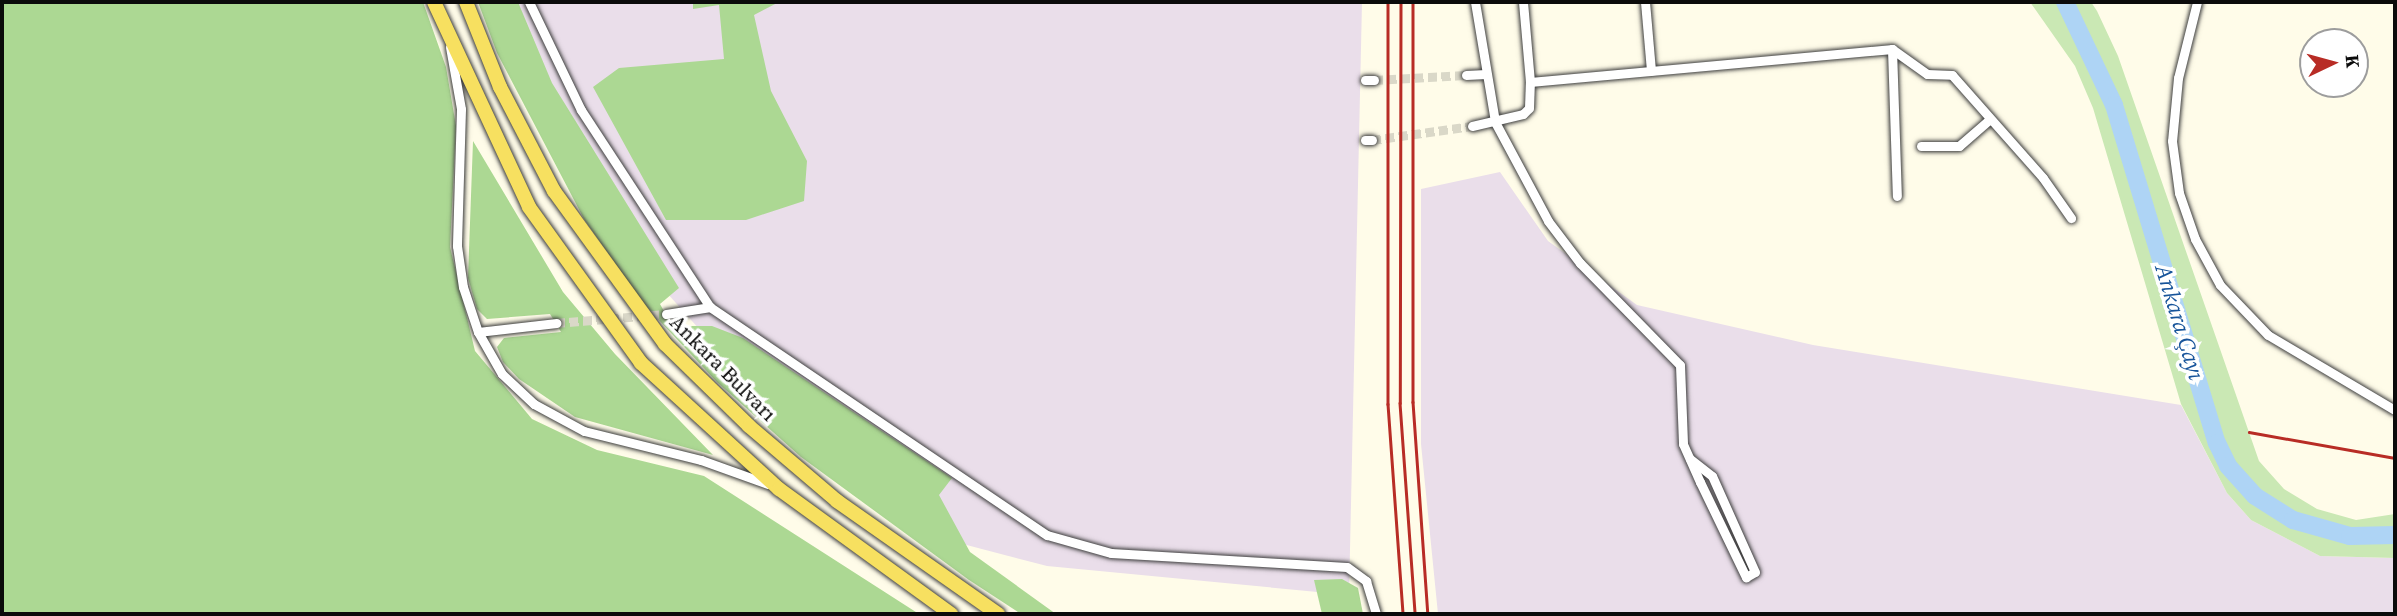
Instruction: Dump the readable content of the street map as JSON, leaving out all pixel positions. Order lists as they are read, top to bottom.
{
  "streets": {
    "main road": ["Ankara Bulvarı"]
  },
  "water": ["Ankara Çayı"],
  "north": "right"
}
